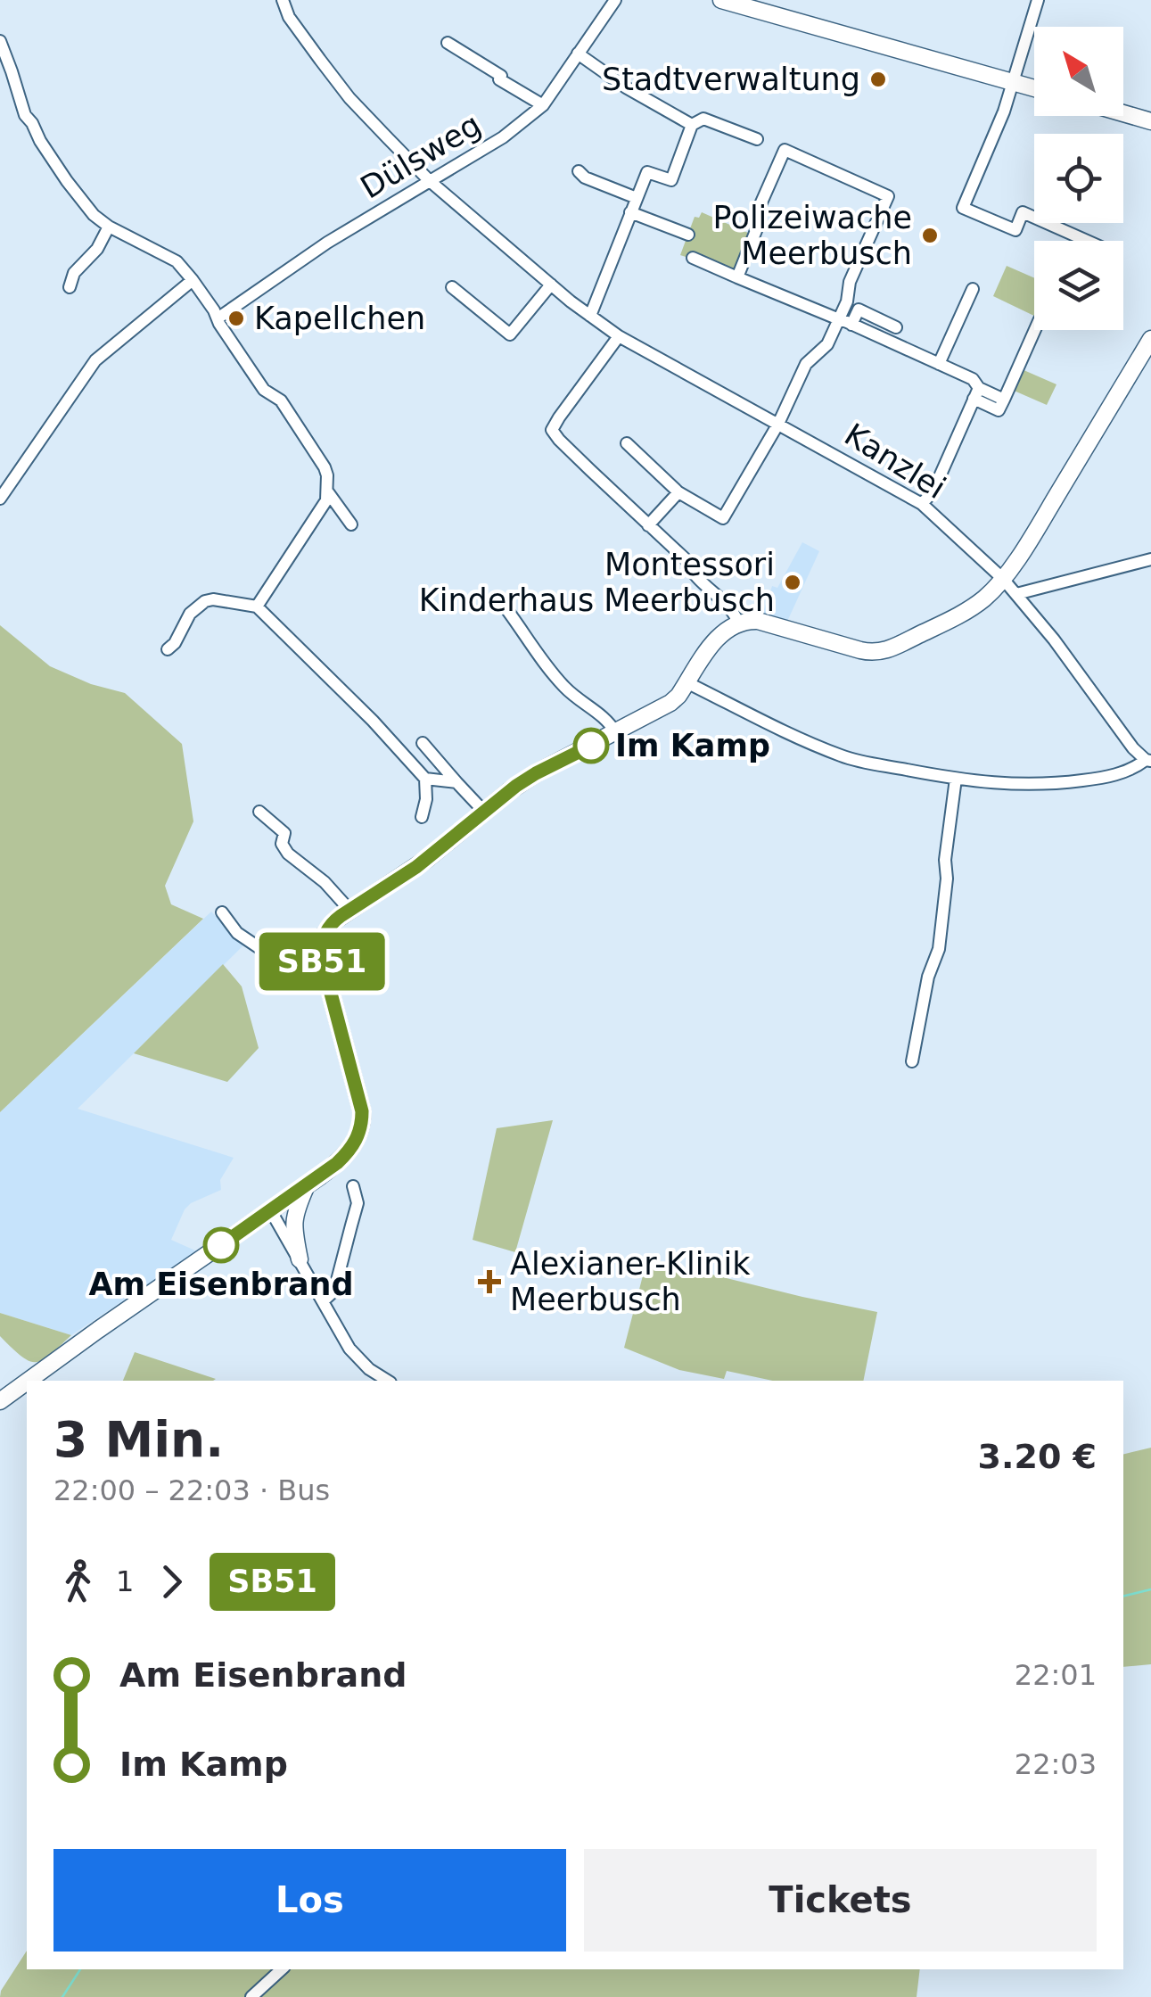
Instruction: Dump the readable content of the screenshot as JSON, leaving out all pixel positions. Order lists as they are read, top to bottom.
{
  "streets": {
    "street": ["Dülsweg", "Kanzlei"]
  },
  "crossings": [
    ["Dülsweg", "Kanzlei"]
  ],
  "places": {
    "other": [
      "Stadtverwaltung",
      "Polizeiwache Meerbusch",
      "Kapellchen",
      "Montessori Kinderhaus Meerbusch",
      "Im Kamp",
      "Am Eisenbrand"
    ],
    "health": ["Alexianer-Klinik Meerbusch"]
  },
  "lines": ["bus line SB51"],
  "north": "top left",
  "page": {
    "on_map": "SB51",
    "heading": ["3 Min.", "22:00 – 22:03 · Bus", "3.20 €"],
    "legs": ["1", "SB51"],
    "list": [
      {
        "name": "Am Eisenbrand",
        "value": "22:01"
      },
      {
        "name": "Im Kamp",
        "value": "22:03"
      }
    ],
    "buttons": ["Los", "Tickets"]
  }
}
